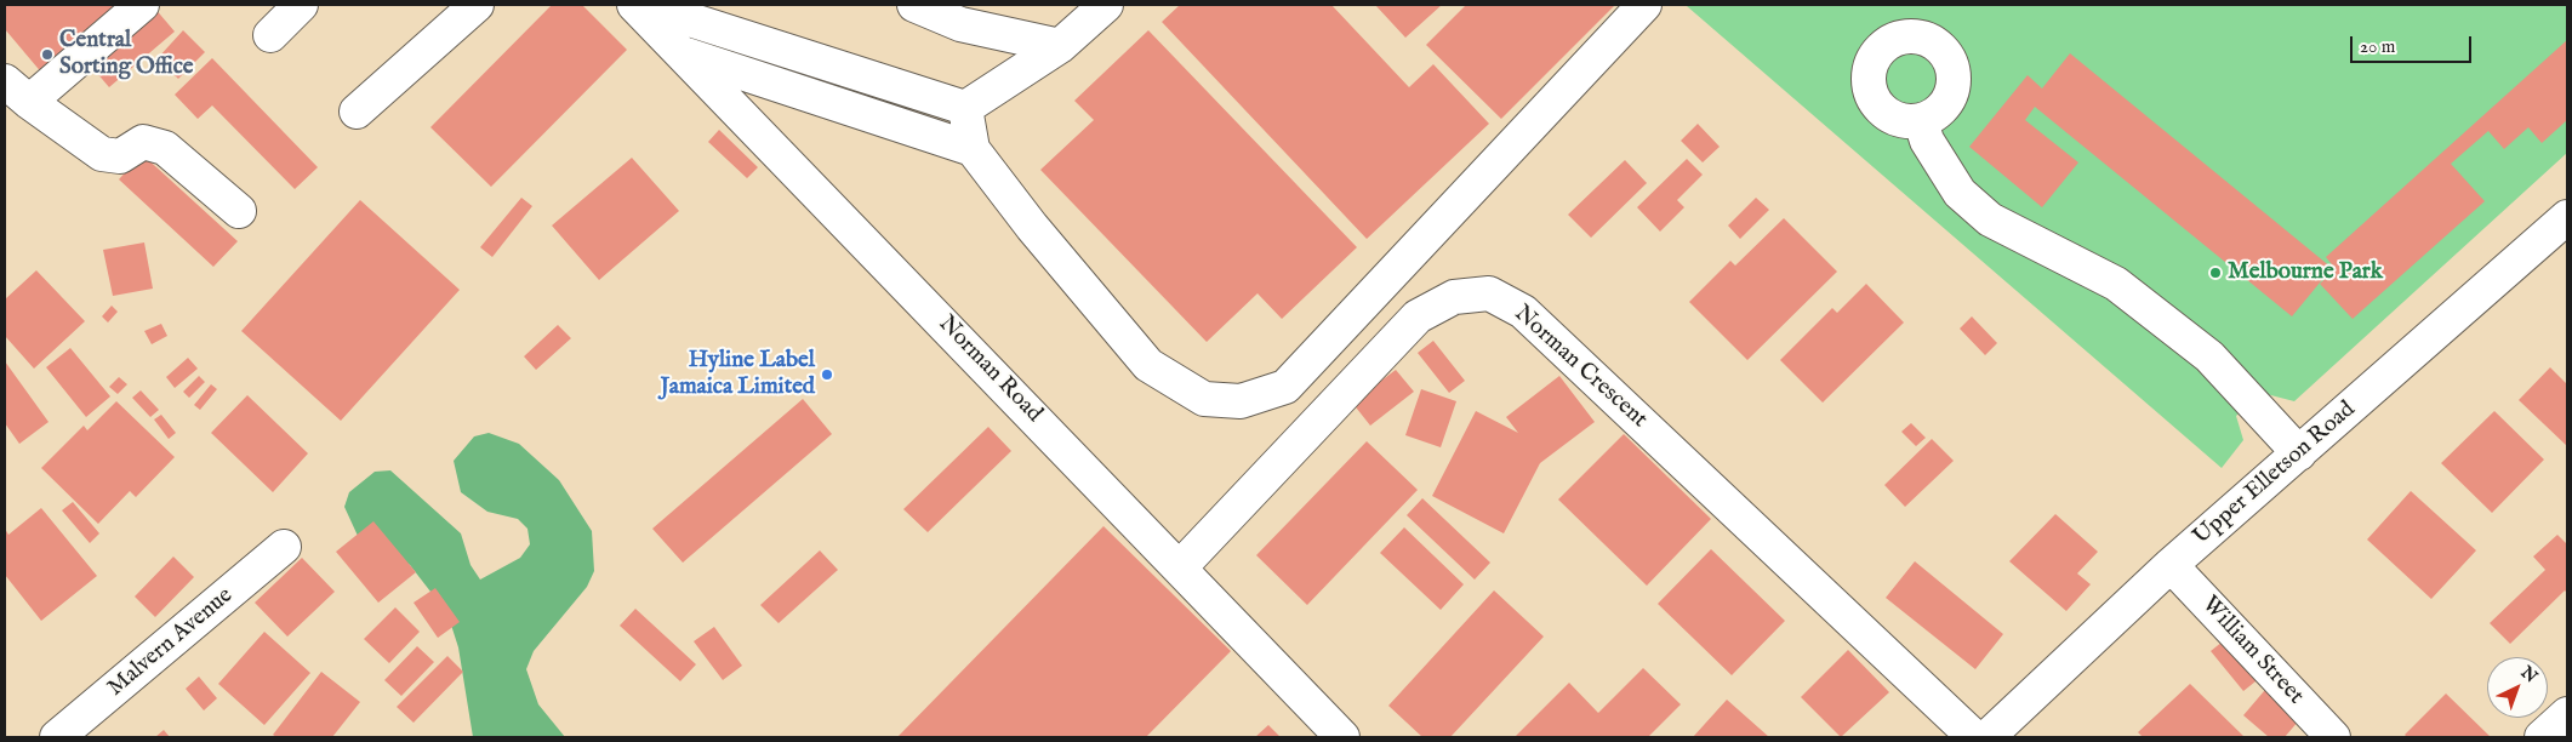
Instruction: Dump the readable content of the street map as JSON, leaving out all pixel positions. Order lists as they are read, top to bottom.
{
  "streets": {
    "street": [
      "Norman Crescent",
      "Norman Road",
      "Upper Elletson Road",
      "Malvern Avenue",
      "William Street"
    ]
  },
  "crossings": [
    ["Norman Crescent", "Norman Road"],
    ["Upper Elletson Road", "William Street"]
  ],
  "places": ["Central Sorting Office", "Melbourne Park", "Hyline Label Jamaica Limited"],
  "scale_bar": "20 m",
  "north": "top right"
}
